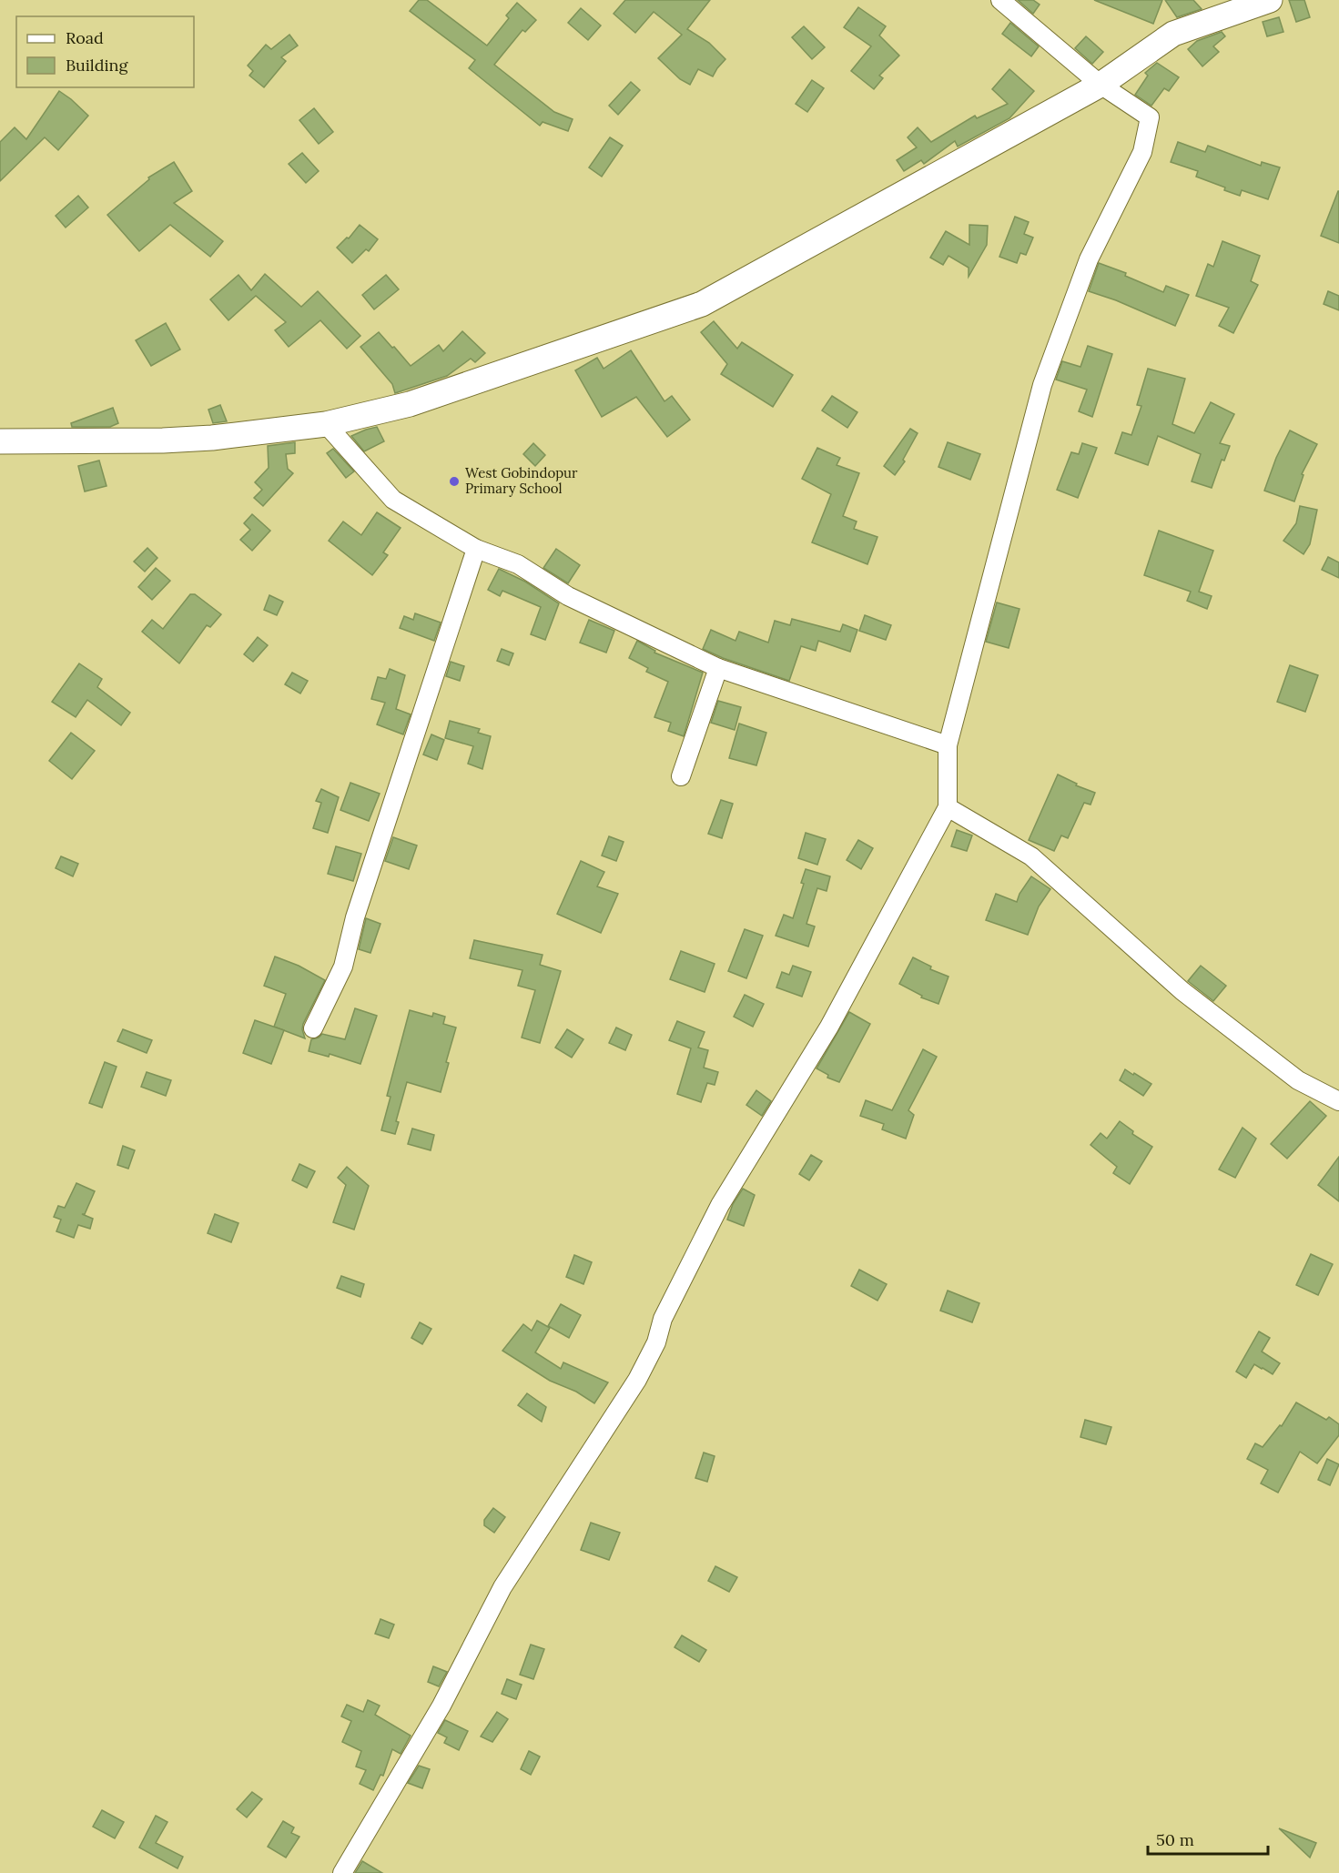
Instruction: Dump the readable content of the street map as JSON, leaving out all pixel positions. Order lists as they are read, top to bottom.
{
  "places": ["West Gobindopur Primary School"],
  "legend": ["Road", "Building"],
  "scale_bar": "50 m"
}
